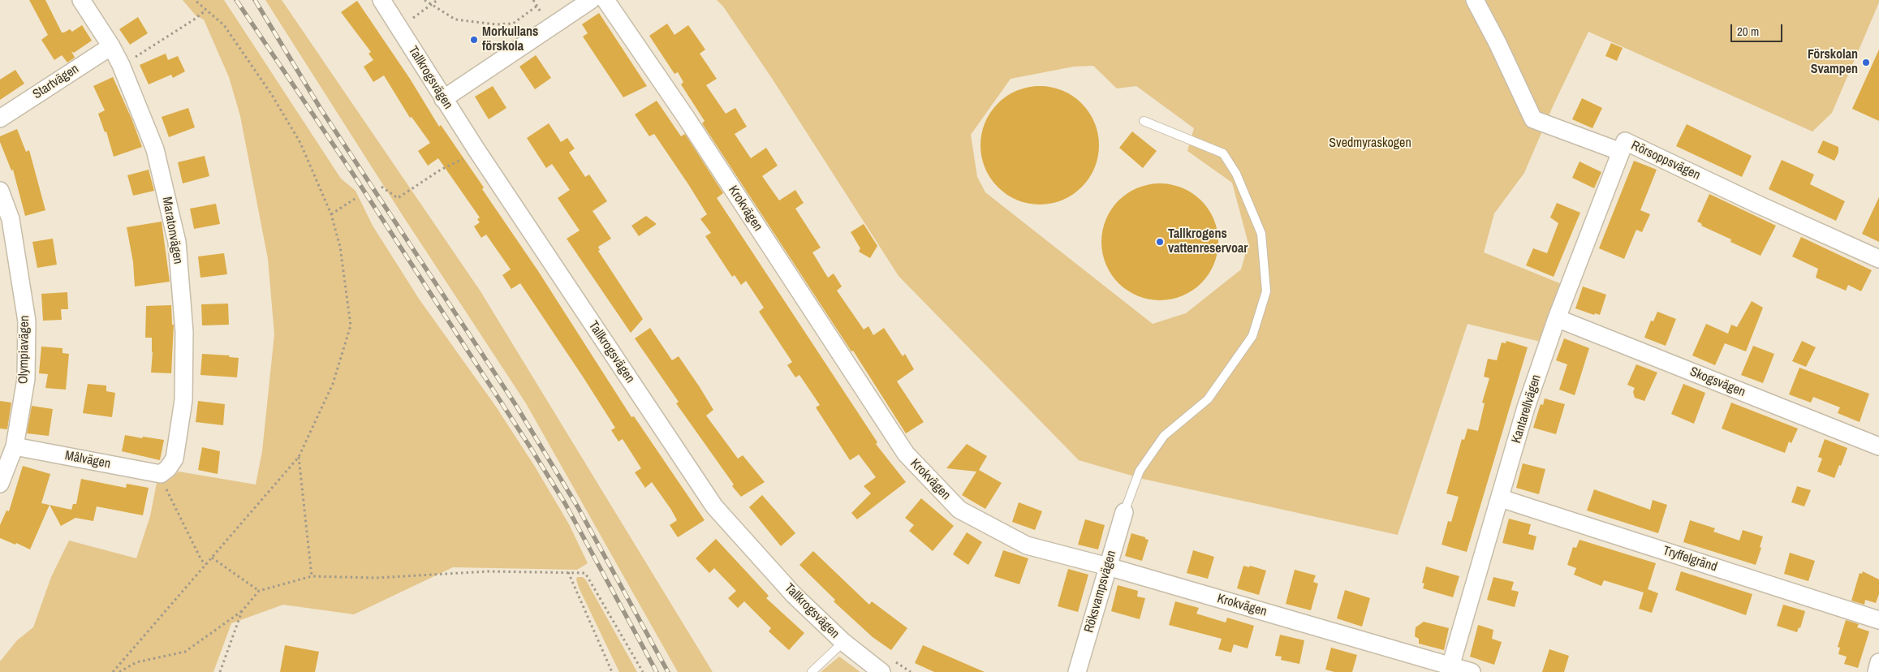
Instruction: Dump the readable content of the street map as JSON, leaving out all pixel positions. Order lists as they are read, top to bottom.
{
  "streets": {
    "street": [
      "Tallkrogsvägen",
      "Startvägen",
      "Rörsoppsvägen",
      "Krokvägen",
      "Maratonvägen",
      "Olympiavägen",
      "Skogsvägen",
      "Kantarellvägen",
      "Målvägen",
      "Tryffelgränd",
      "Röksvampsvägen"
    ]
  },
  "crossings": [
    ["Startvägen", "Maratonvägen"],
    ["Rörsoppsvägen", "Kantarellvägen"],
    ["Krokvägen", "Kantarellvägen"],
    ["Krokvägen", "Röksvampsvägen"],
    ["Maratonvägen", "Målvägen"],
    ["Olympiavägen", "Målvägen"],
    ["Skogsvägen", "Kantarellvägen"],
    ["Kantarellvägen", "Tryffelgränd"]
  ],
  "parks": ["Svedmyraskogen"],
  "places": ["Morkullans förskola", "Förskolan Svampen", "Tallkrogens vattenreservoar"],
  "scale_bar": "20 m"
}
